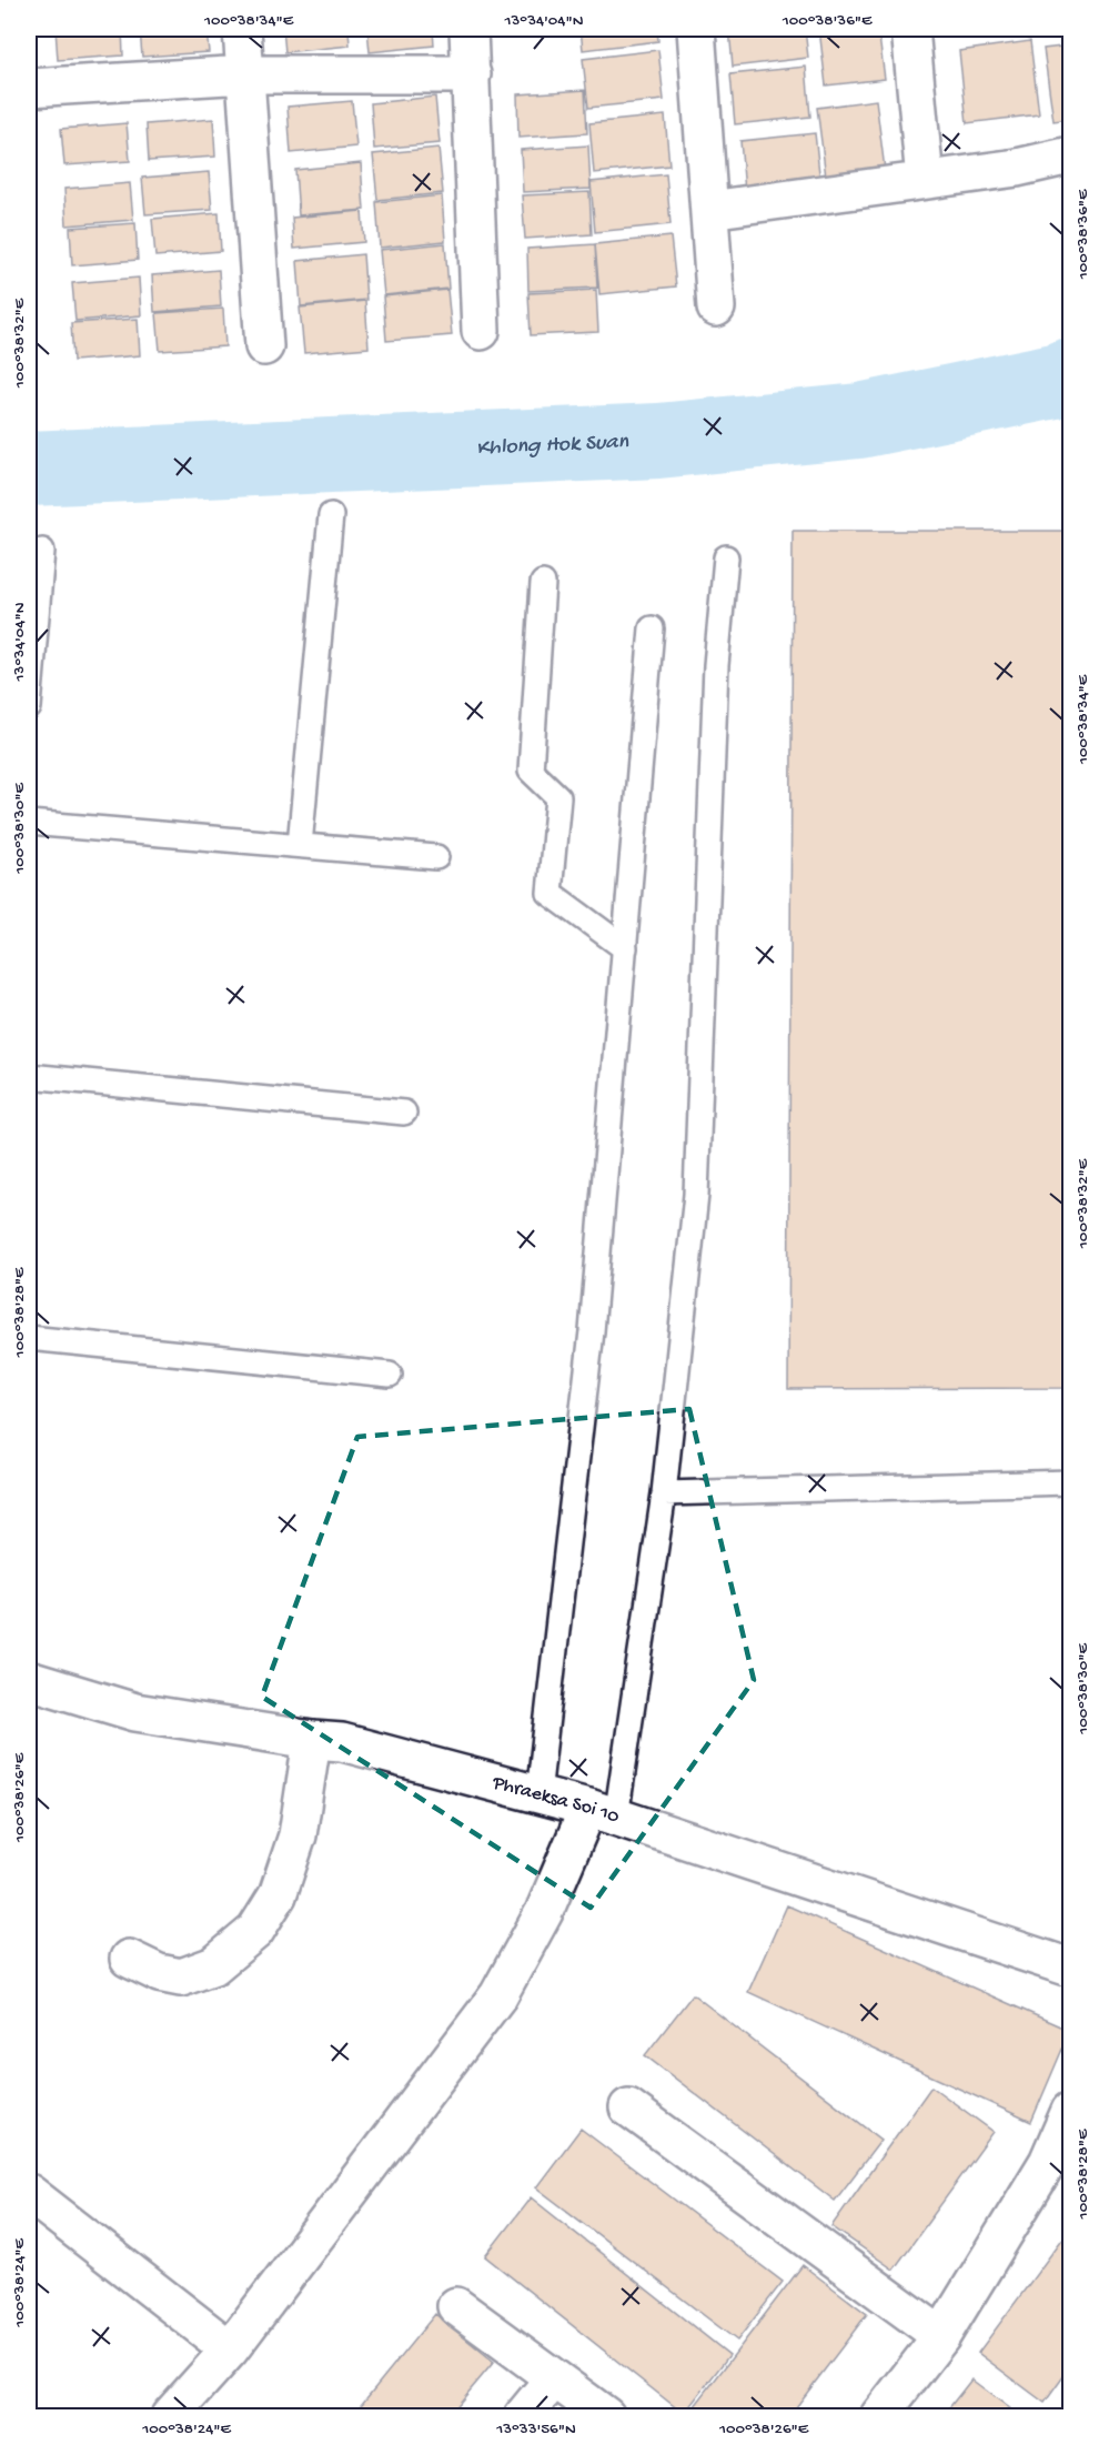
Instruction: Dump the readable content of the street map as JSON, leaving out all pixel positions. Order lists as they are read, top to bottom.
{
  "streets": {
    "street": ["Phraeksa Soi 10"]
  },
  "water": ["Khlong Hok Suan"],
  "coordinates": [
    "100°38'34\"E",
    "13°34'04\"N",
    "100°38'36\"E",
    "100°38'32\"E",
    "100°38'30\"E",
    "100°38'28\"E",
    "100°38'26\"E",
    "100°38'24\"E",
    "13°33'56\"N"
  ]
}
